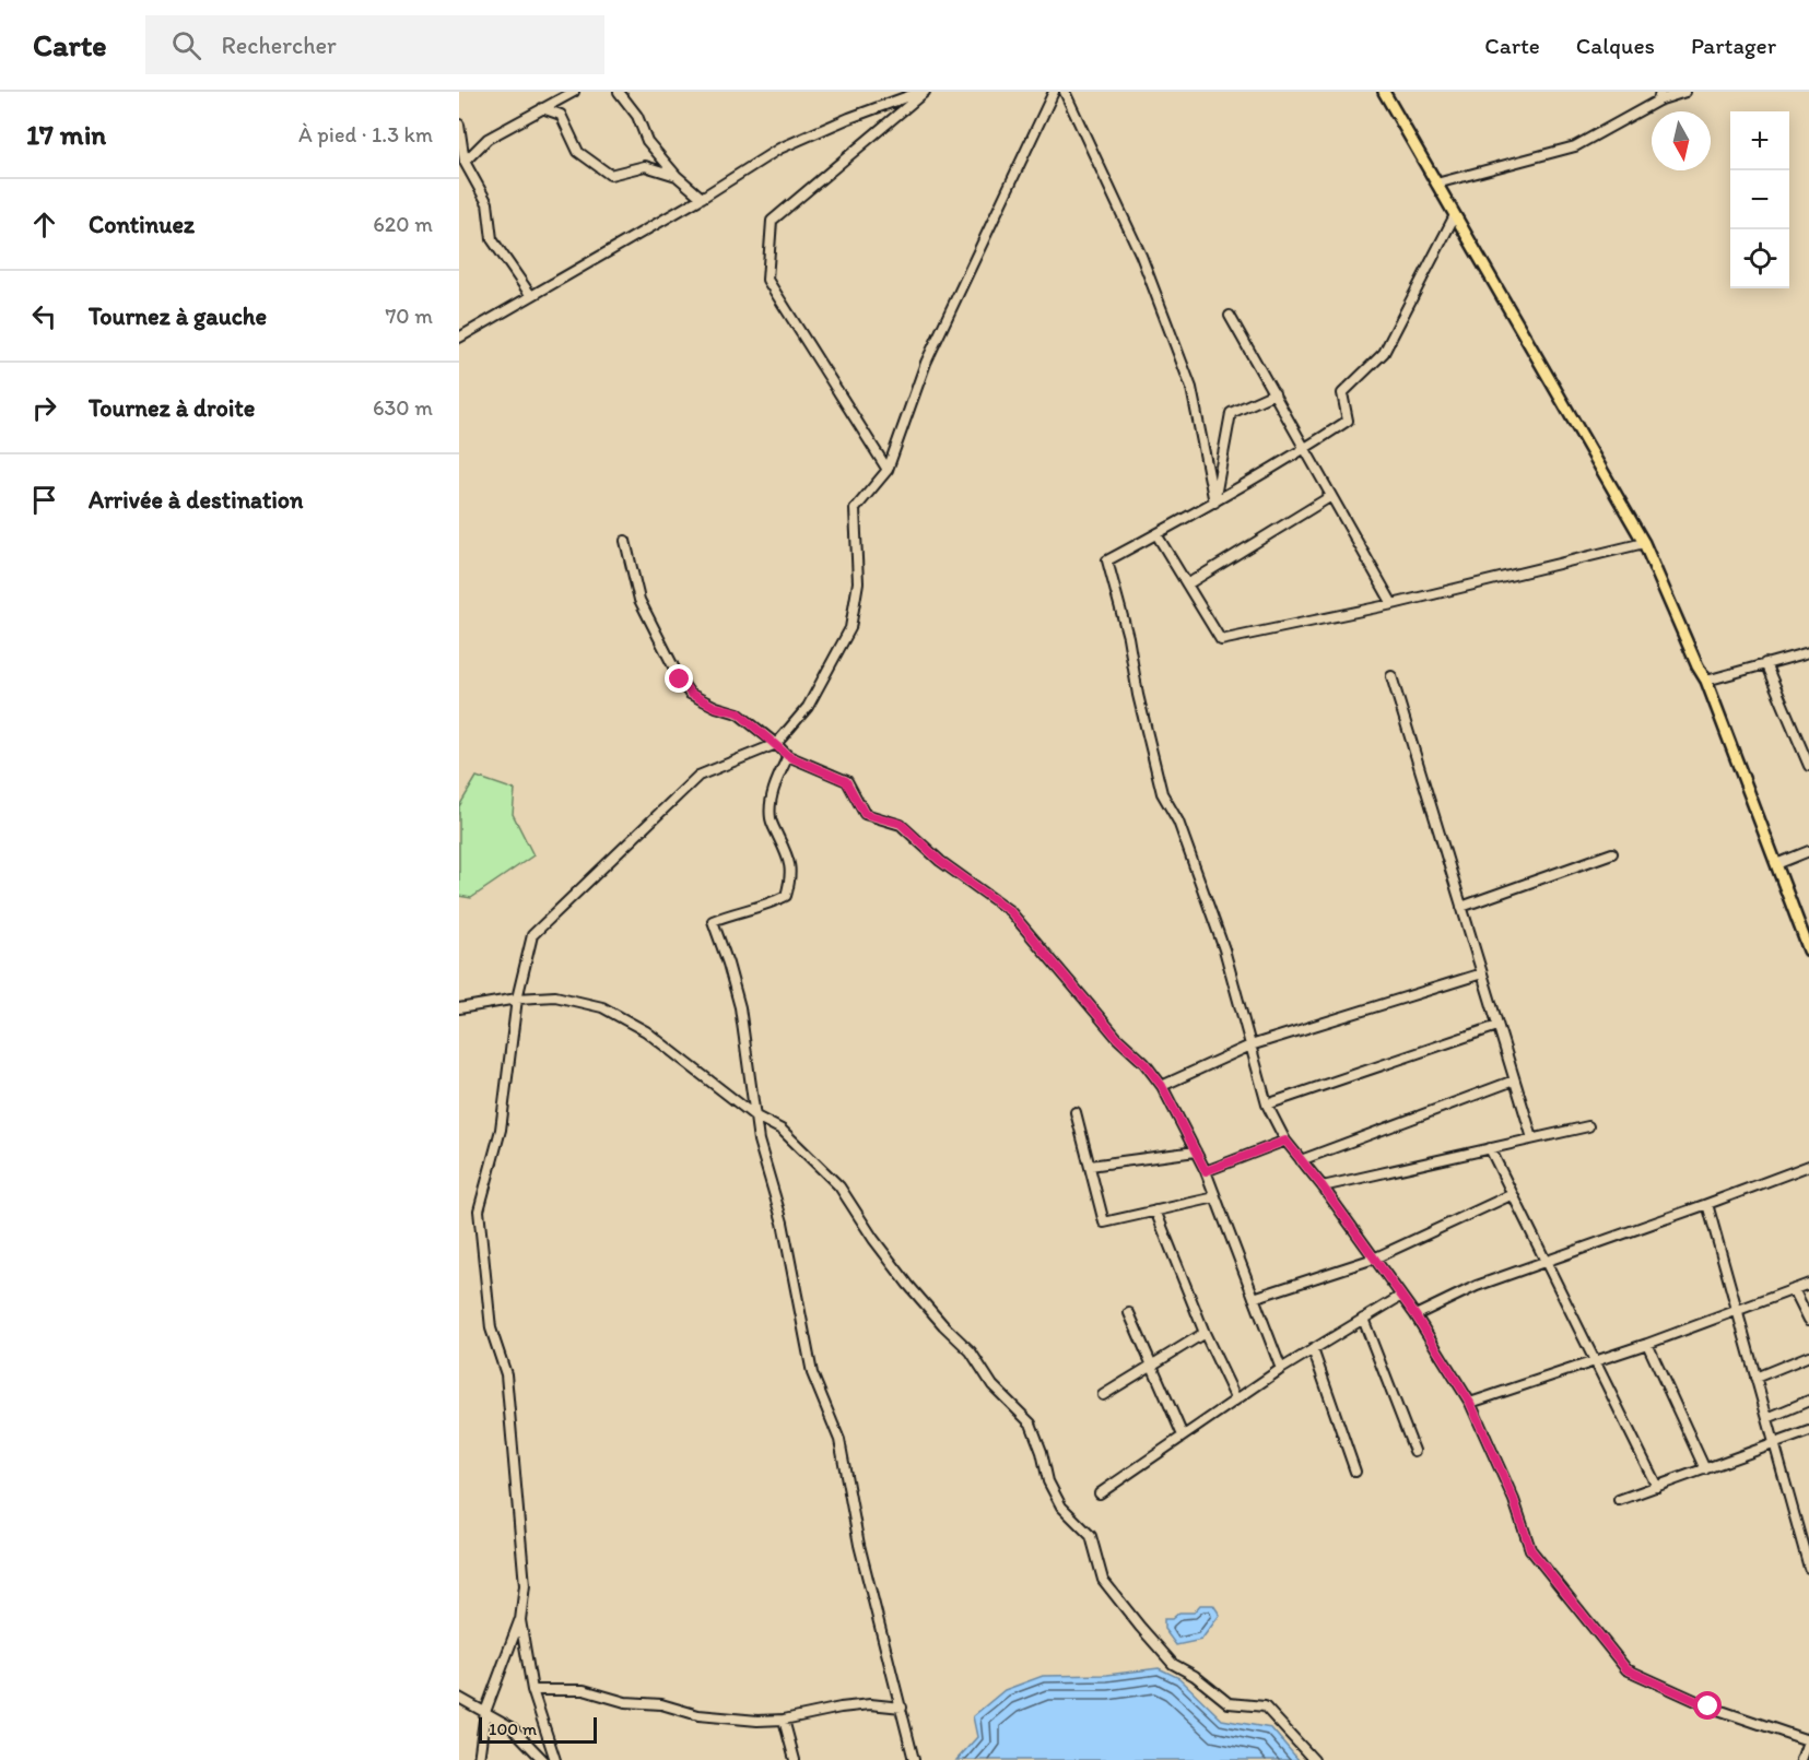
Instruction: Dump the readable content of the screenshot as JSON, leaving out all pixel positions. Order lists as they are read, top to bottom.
{
  "scale_bar": "100 m",
  "north": "bottom",
  "page": {
    "header": "Carte",
    "search": "Rechercher",
    "nav": ["Carte", "Calques", "Partager"],
    "heading": ["17 min", "À pied · 1.3 km"],
    "map_buttons": ["+", "−"],
    "list": [
      ["Continuez", "620 m"],
      ["Tournez à gauche", "70 m"],
      ["Tournez à droite", "630 m"],
      "Arrivée à destination"
    ],
    "scale": "100 m"
  }
}
